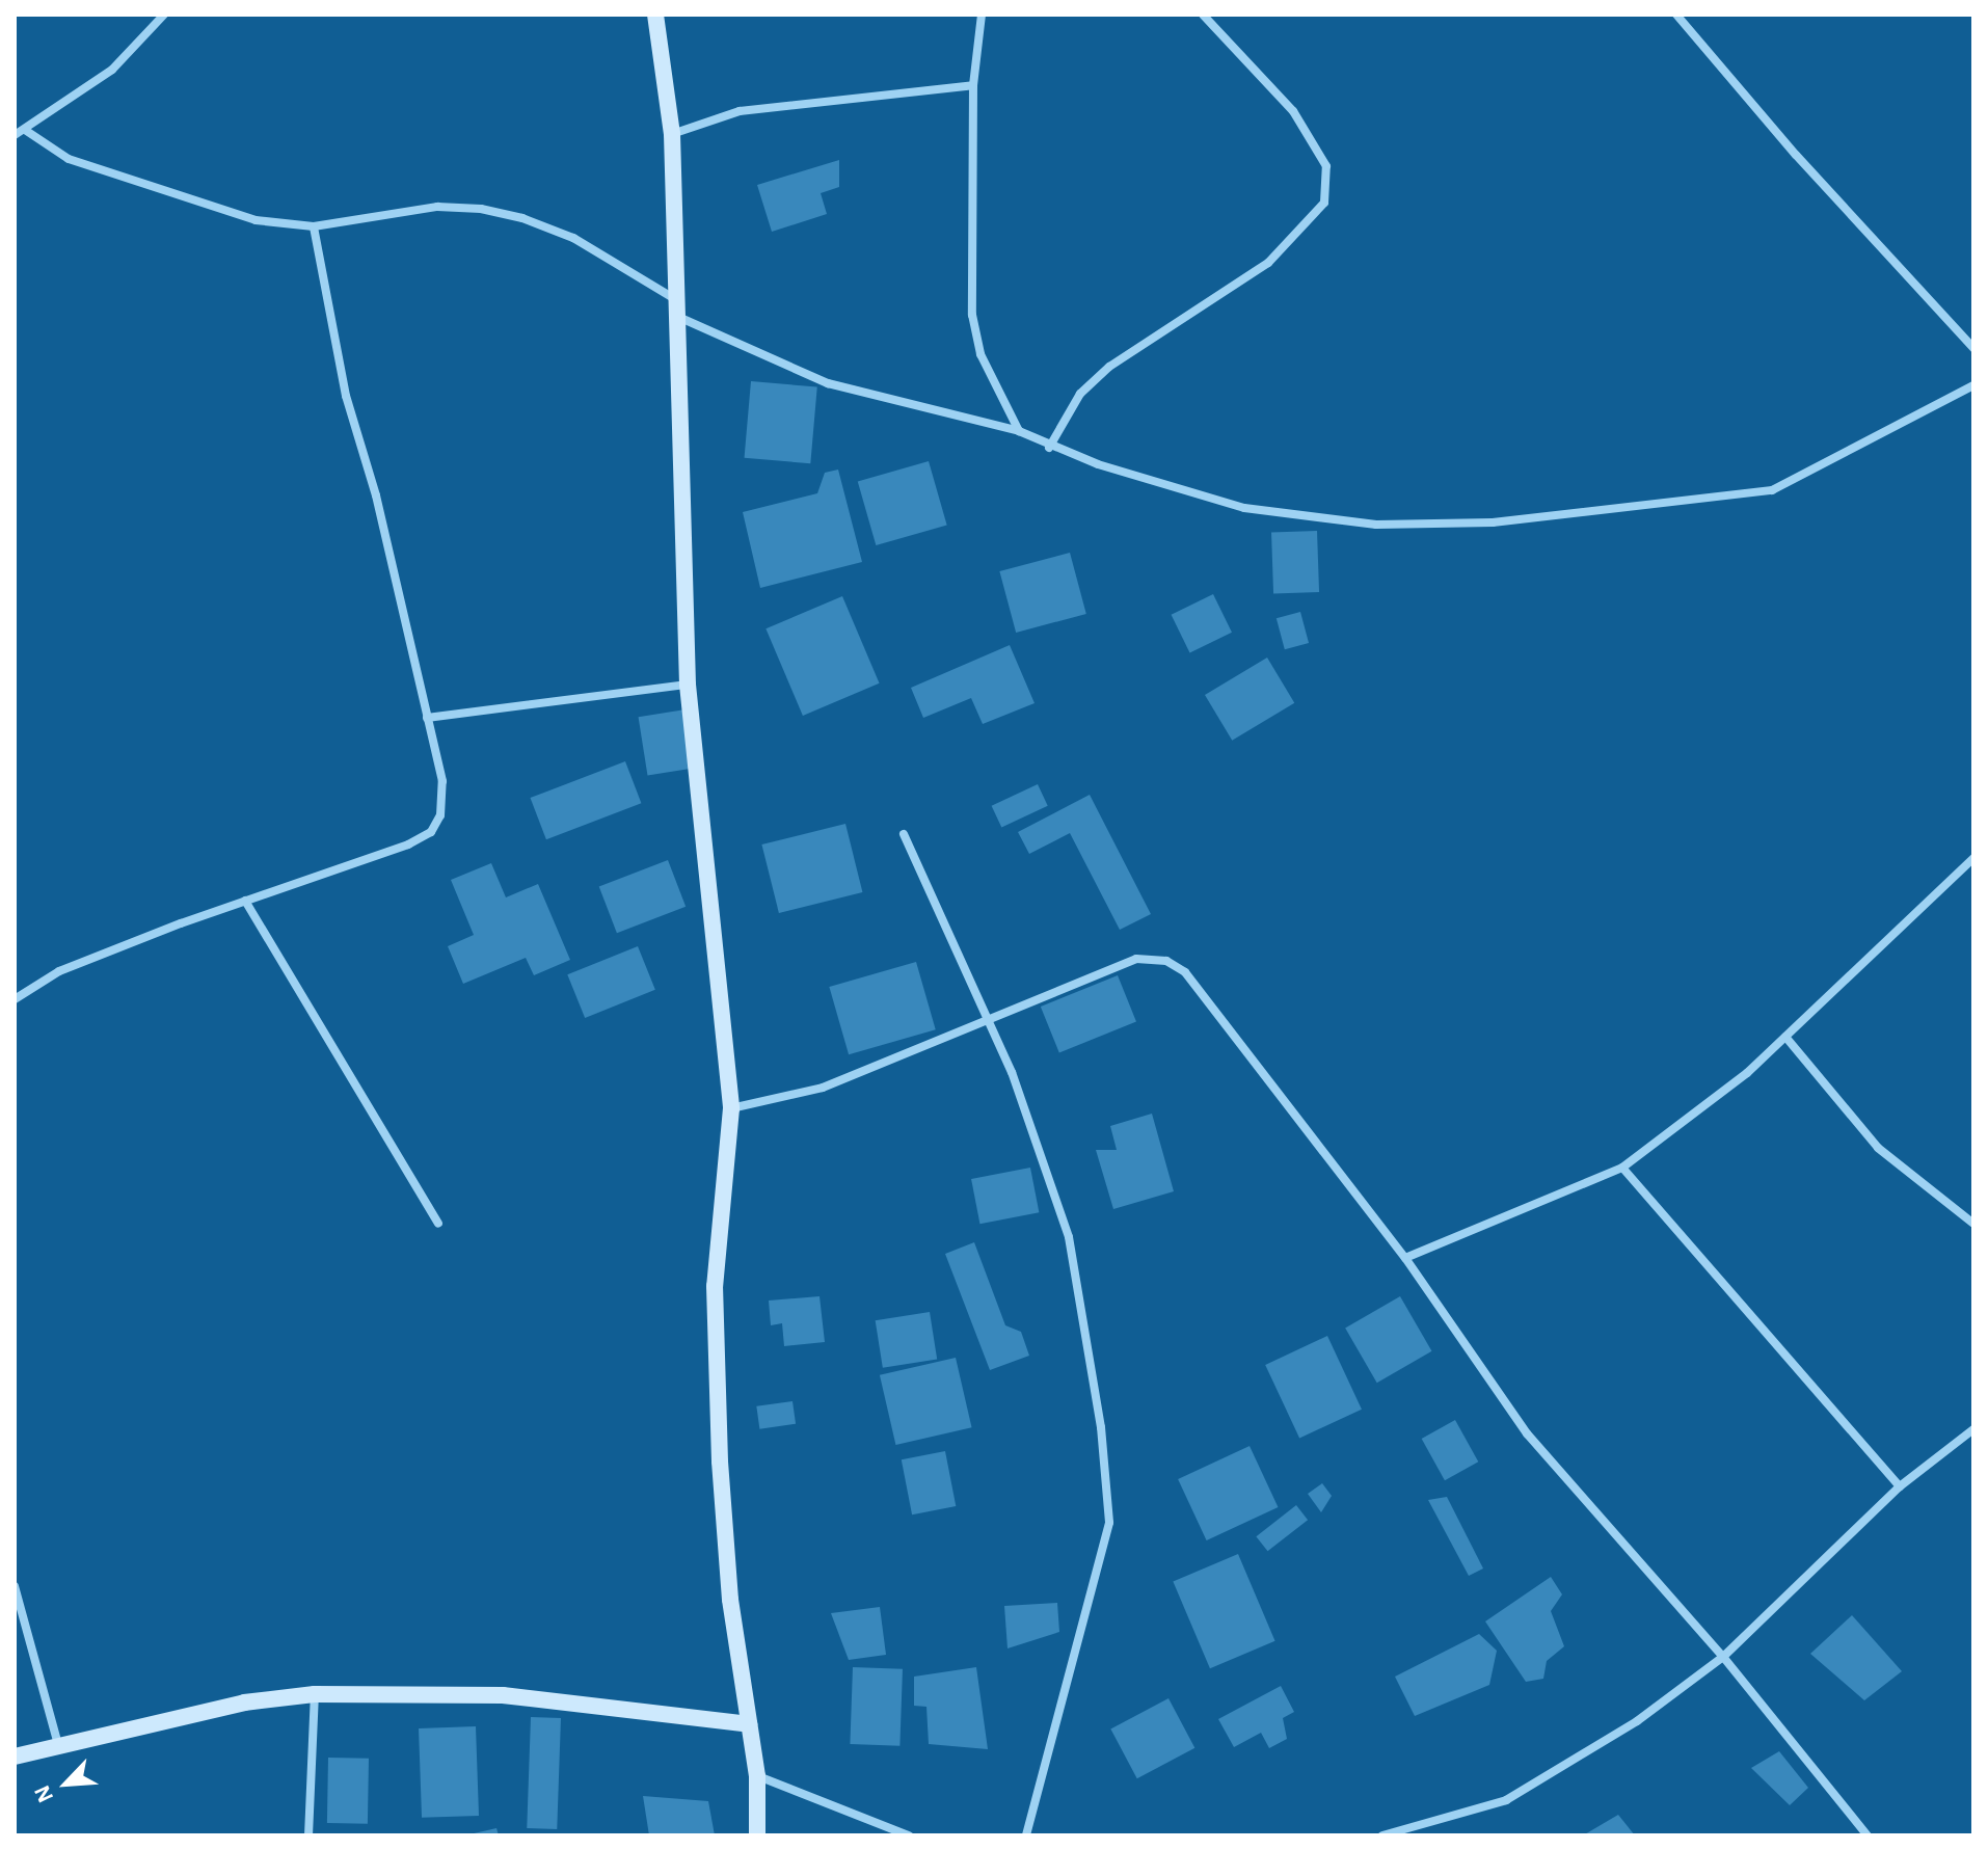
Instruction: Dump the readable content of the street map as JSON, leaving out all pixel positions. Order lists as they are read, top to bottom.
{
  "north": "bottom left"
}
